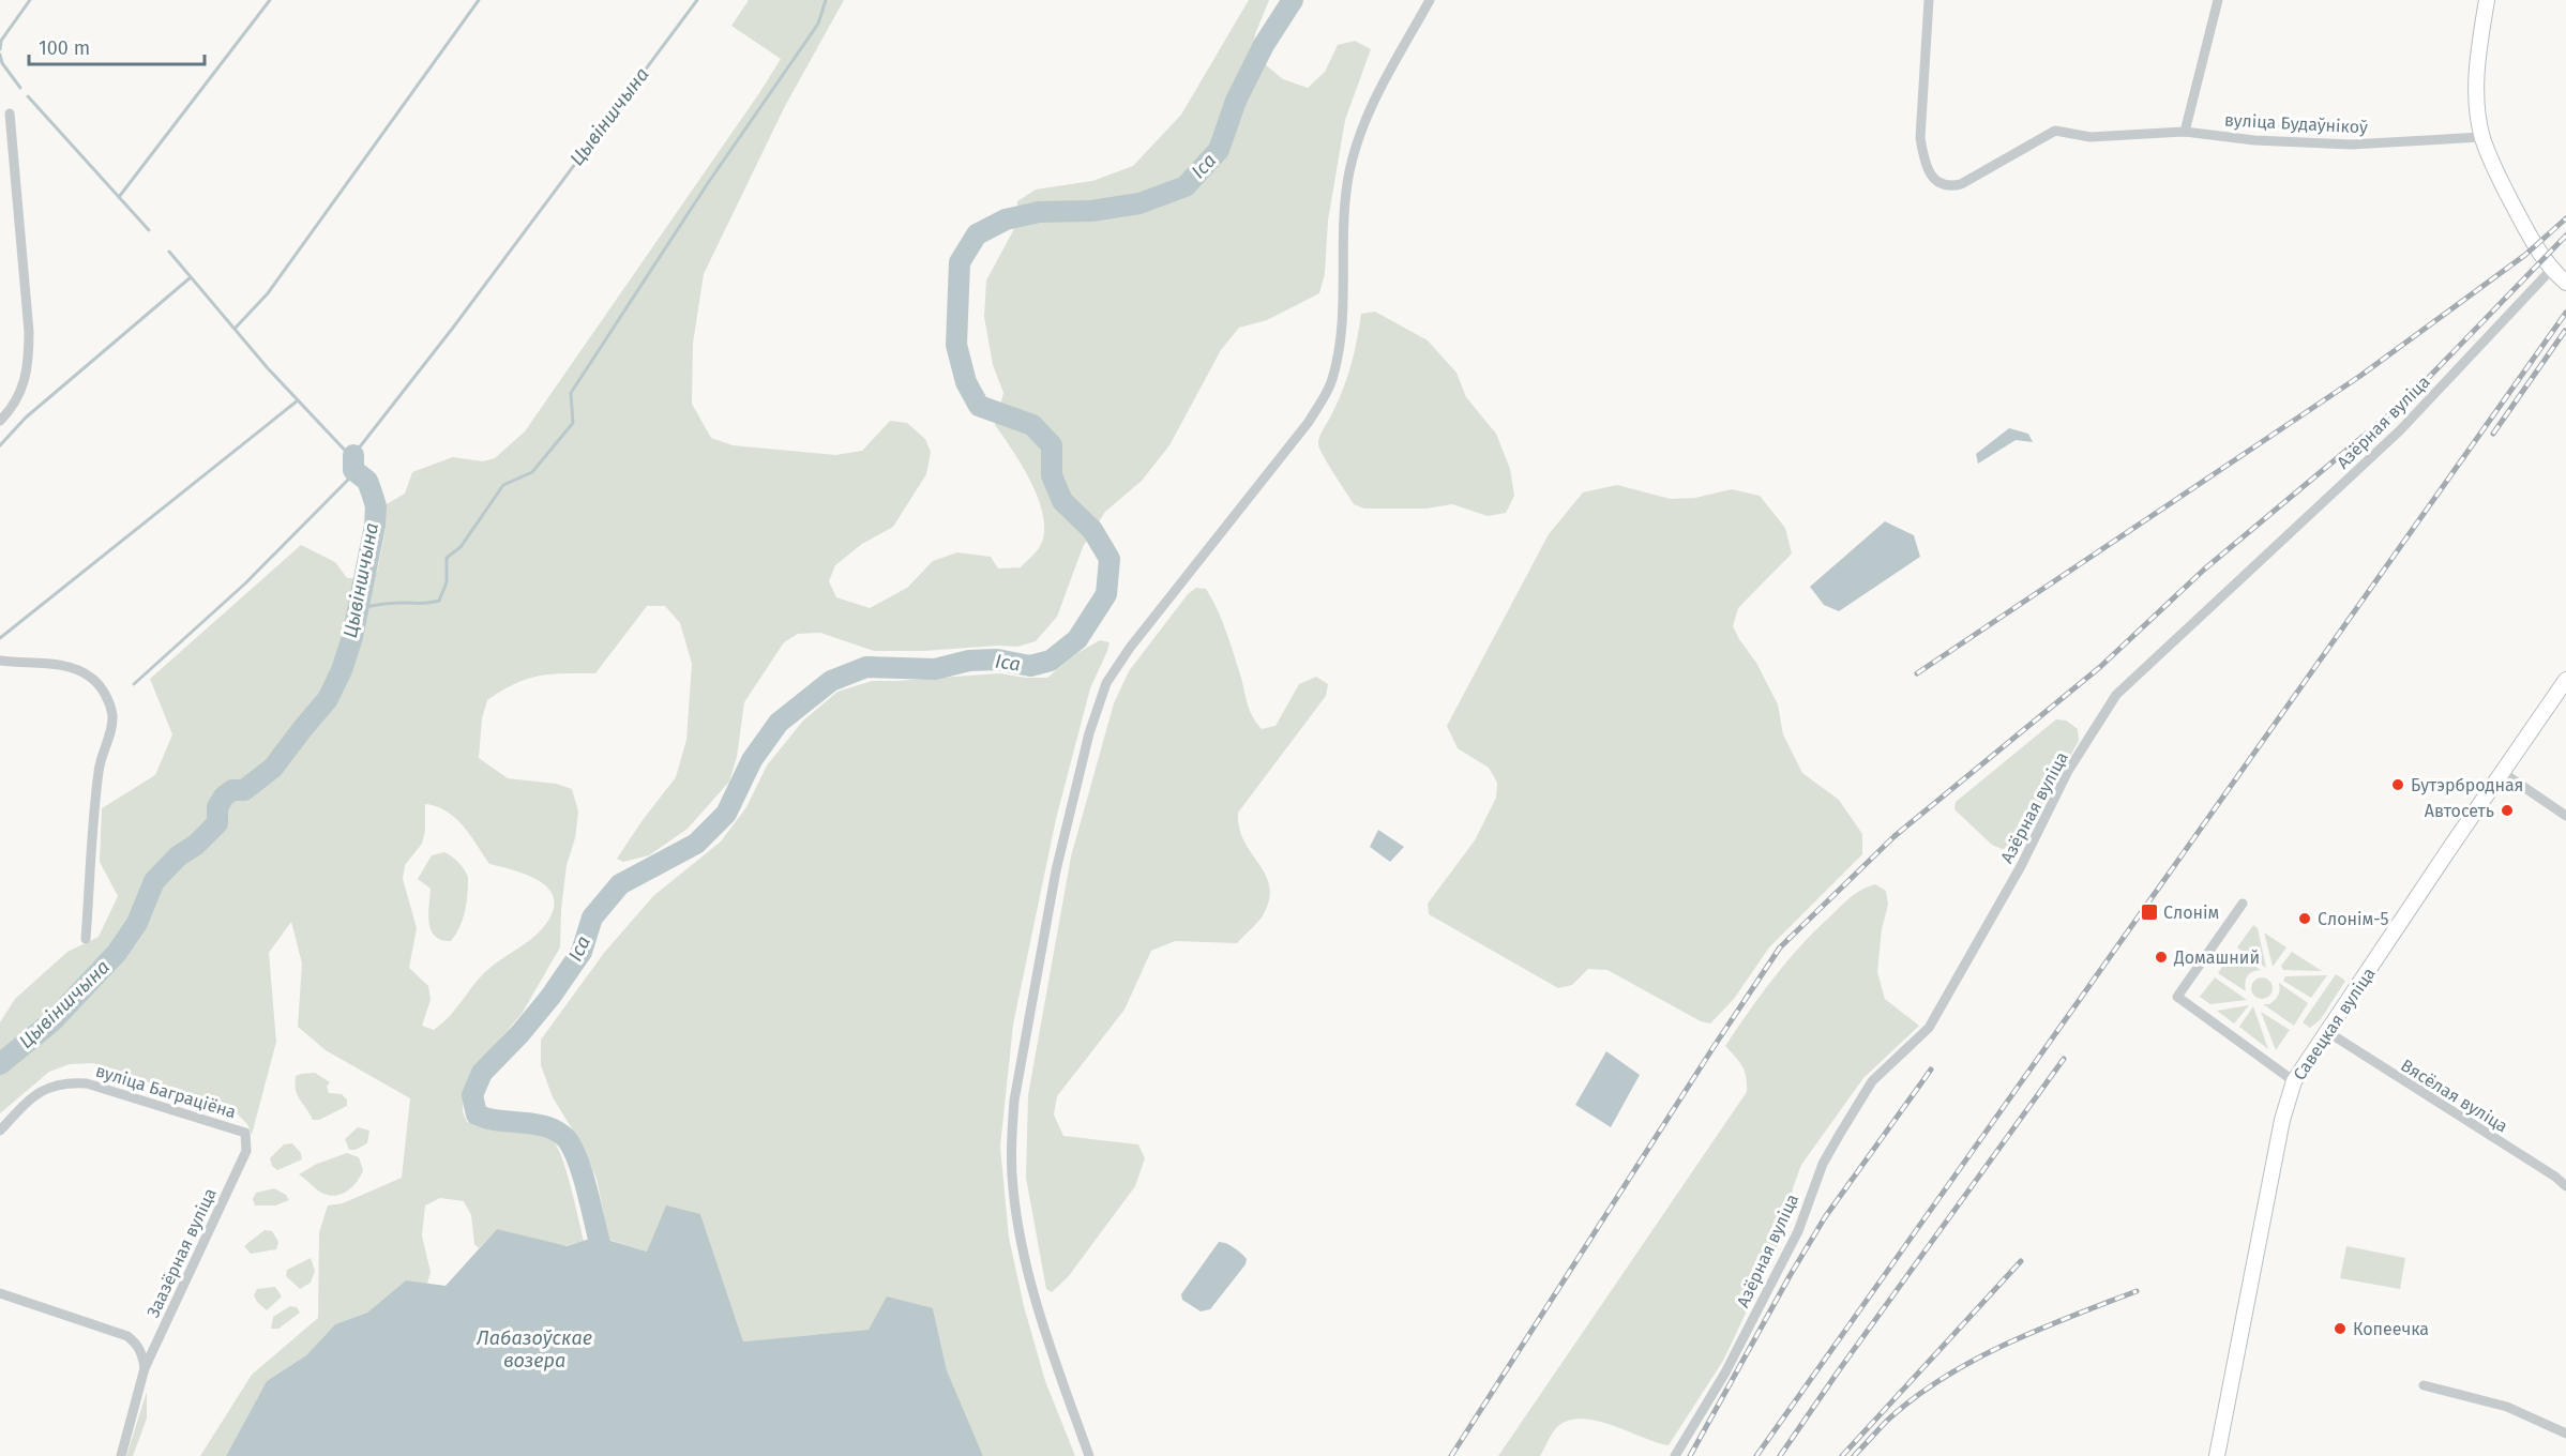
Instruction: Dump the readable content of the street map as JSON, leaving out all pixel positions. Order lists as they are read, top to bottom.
{
  "streets": {
    "main road": ["Савецкая вуліца"],
    "street": [
      "вуліца Будаўнікоў",
      "Азёрная вуліца",
      "вуліца Баграціёна",
      "Вясёлая вуліца",
      "Заазёрная вуліца"
    ]
  },
  "crossings": [
    ["Савецкая вуліца", "Вясёлая вуліца"],
    ["вуліца Баграціёна", "Заазёрная вуліца"]
  ],
  "water": ["Цывіншчына", "Іса", "Лабазоўскае возера"],
  "places": {
    "other": [
      "Бутэрбродная",
      "Автосеть",
      "Слонім-5",
      "Домашний",
      "Копеечка"
    ],
    "transit": ["Слонім"]
  },
  "scale_bar": "100 m"
}
